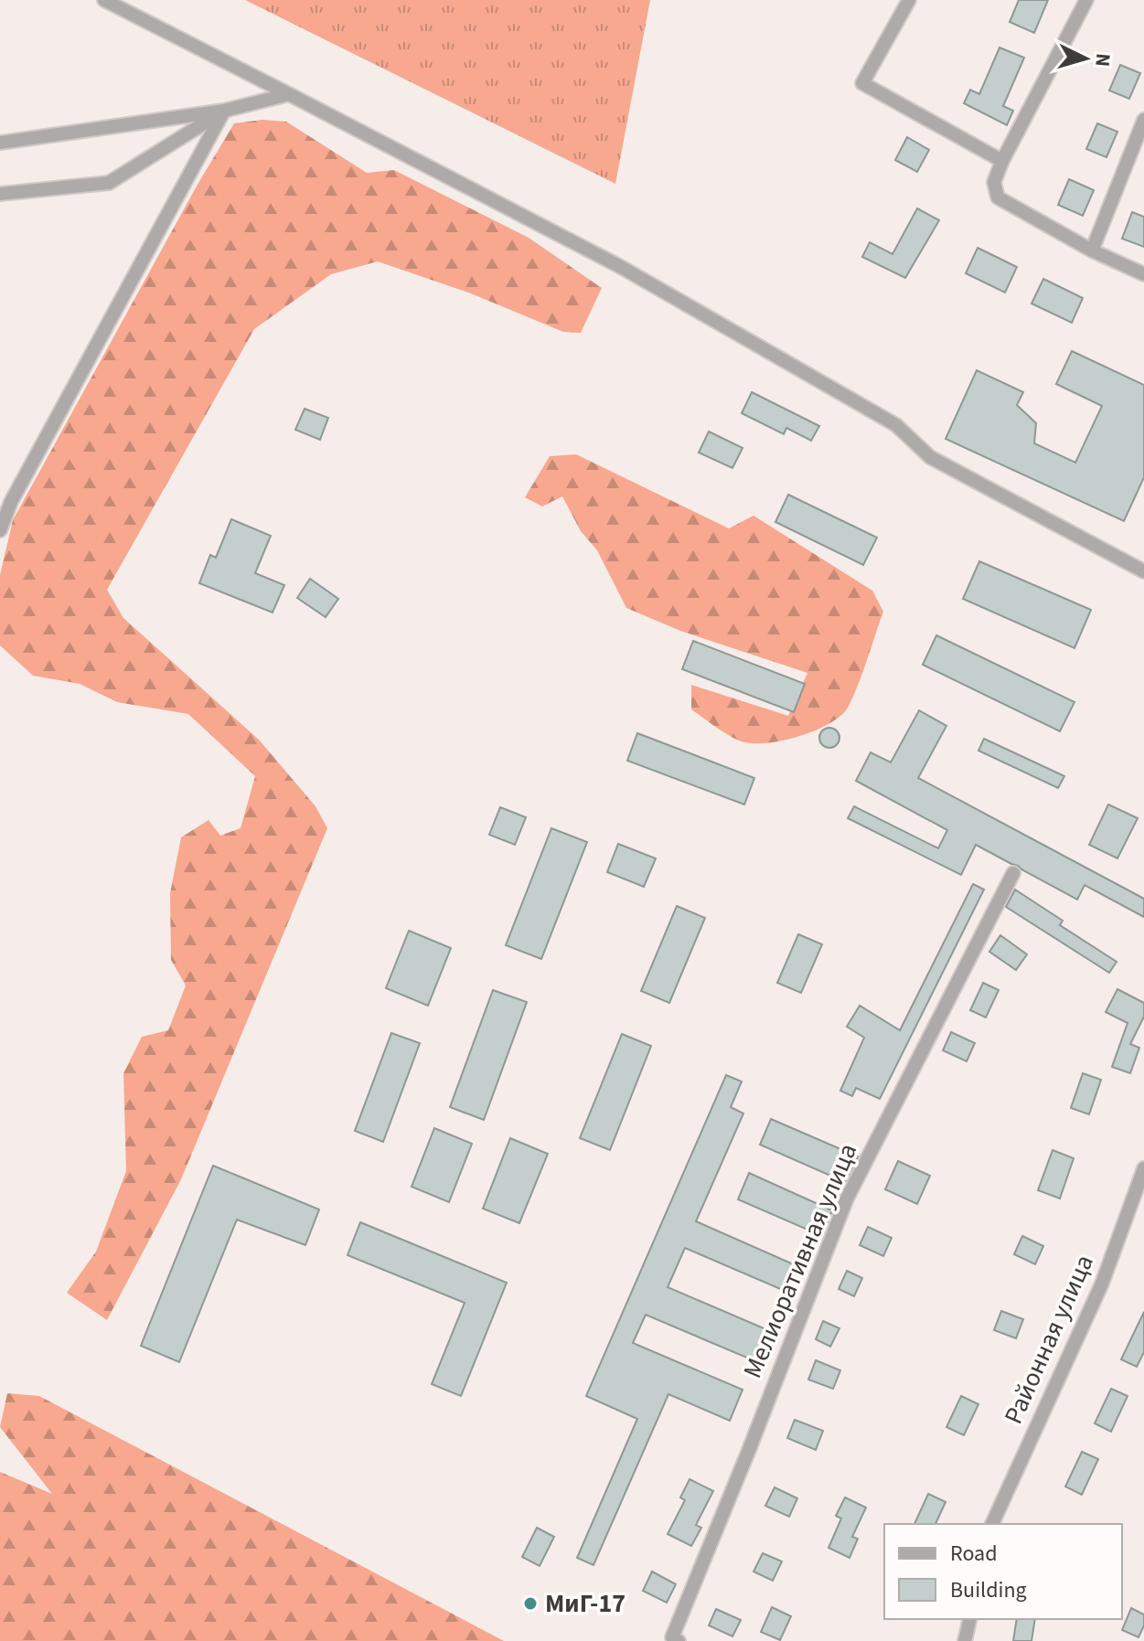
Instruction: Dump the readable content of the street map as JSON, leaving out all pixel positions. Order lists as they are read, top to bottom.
{
  "streets": {
    "street": ["Мелиоративная улица", "Районная улица"]
  },
  "places": ["МиГ-17"],
  "legend": ["Road", "Building"],
  "north": "right"
}
